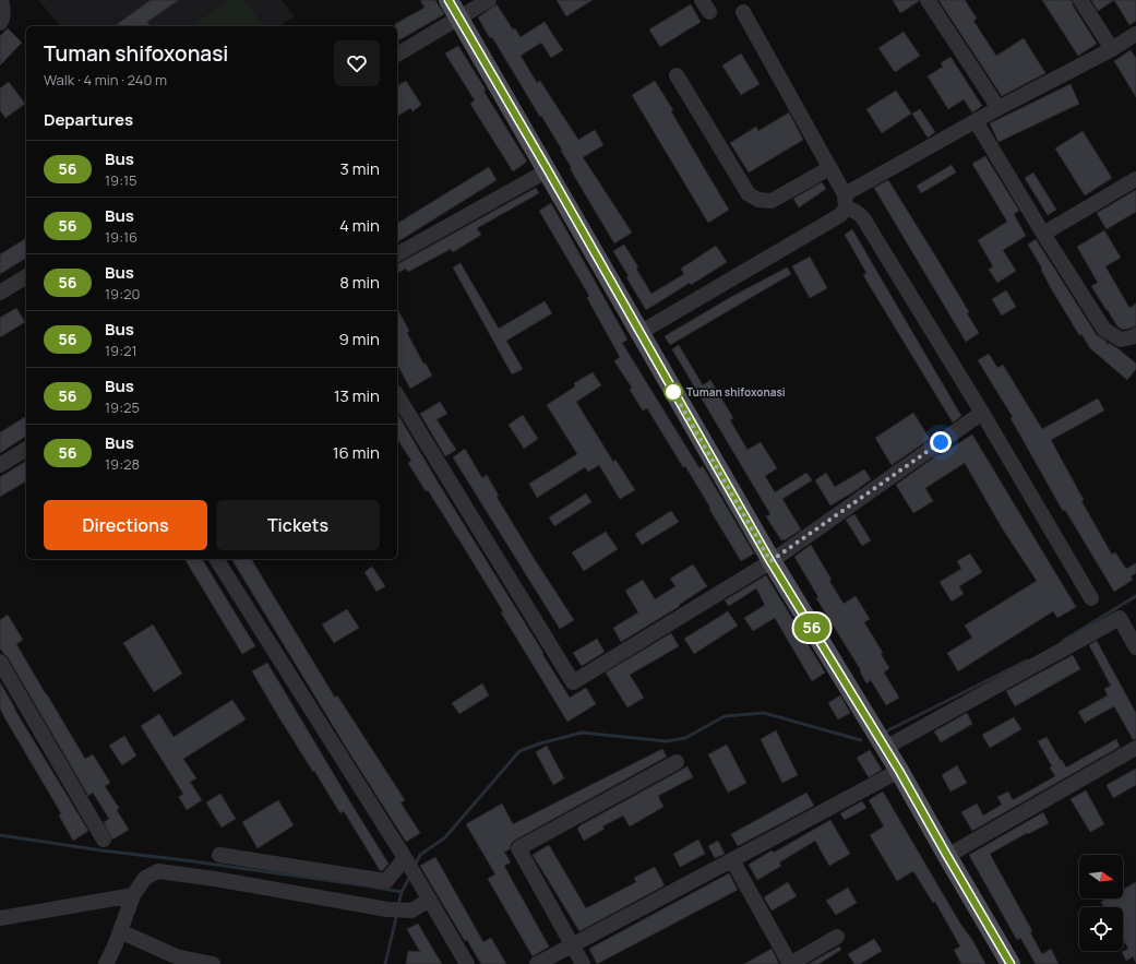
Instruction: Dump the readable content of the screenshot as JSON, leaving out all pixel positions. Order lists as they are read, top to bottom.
{
  "places": ["Tuman shifoxonasi"],
  "lines": ["bus line 56"],
  "north": "right",
  "page": {
    "on_map": "56",
    "heading": [
      ["Tuman shifoxonasi", "Walk · 4 min · 240 m"],
      "Departures"
    ],
    "list": [
      {
        "mark": "56",
        "name": "Bus",
        "note": "19:15",
        "value": "3 min"
      },
      {
        "mark": "56",
        "name": "Bus",
        "note": "19:16",
        "value": "4 min"
      },
      {
        "mark": "56",
        "name": "Bus",
        "note": "19:20",
        "value": "8 min"
      },
      {
        "mark": "56",
        "name": "Bus",
        "note": "19:21",
        "value": "9 min"
      },
      {
        "mark": "56",
        "name": "Bus",
        "note": "19:25",
        "value": "13 min"
      },
      {
        "mark": "56",
        "name": "Bus",
        "note": "19:28",
        "value": "16 min"
      }
    ],
    "buttons": ["Directions", "Tickets"]
  }
}
